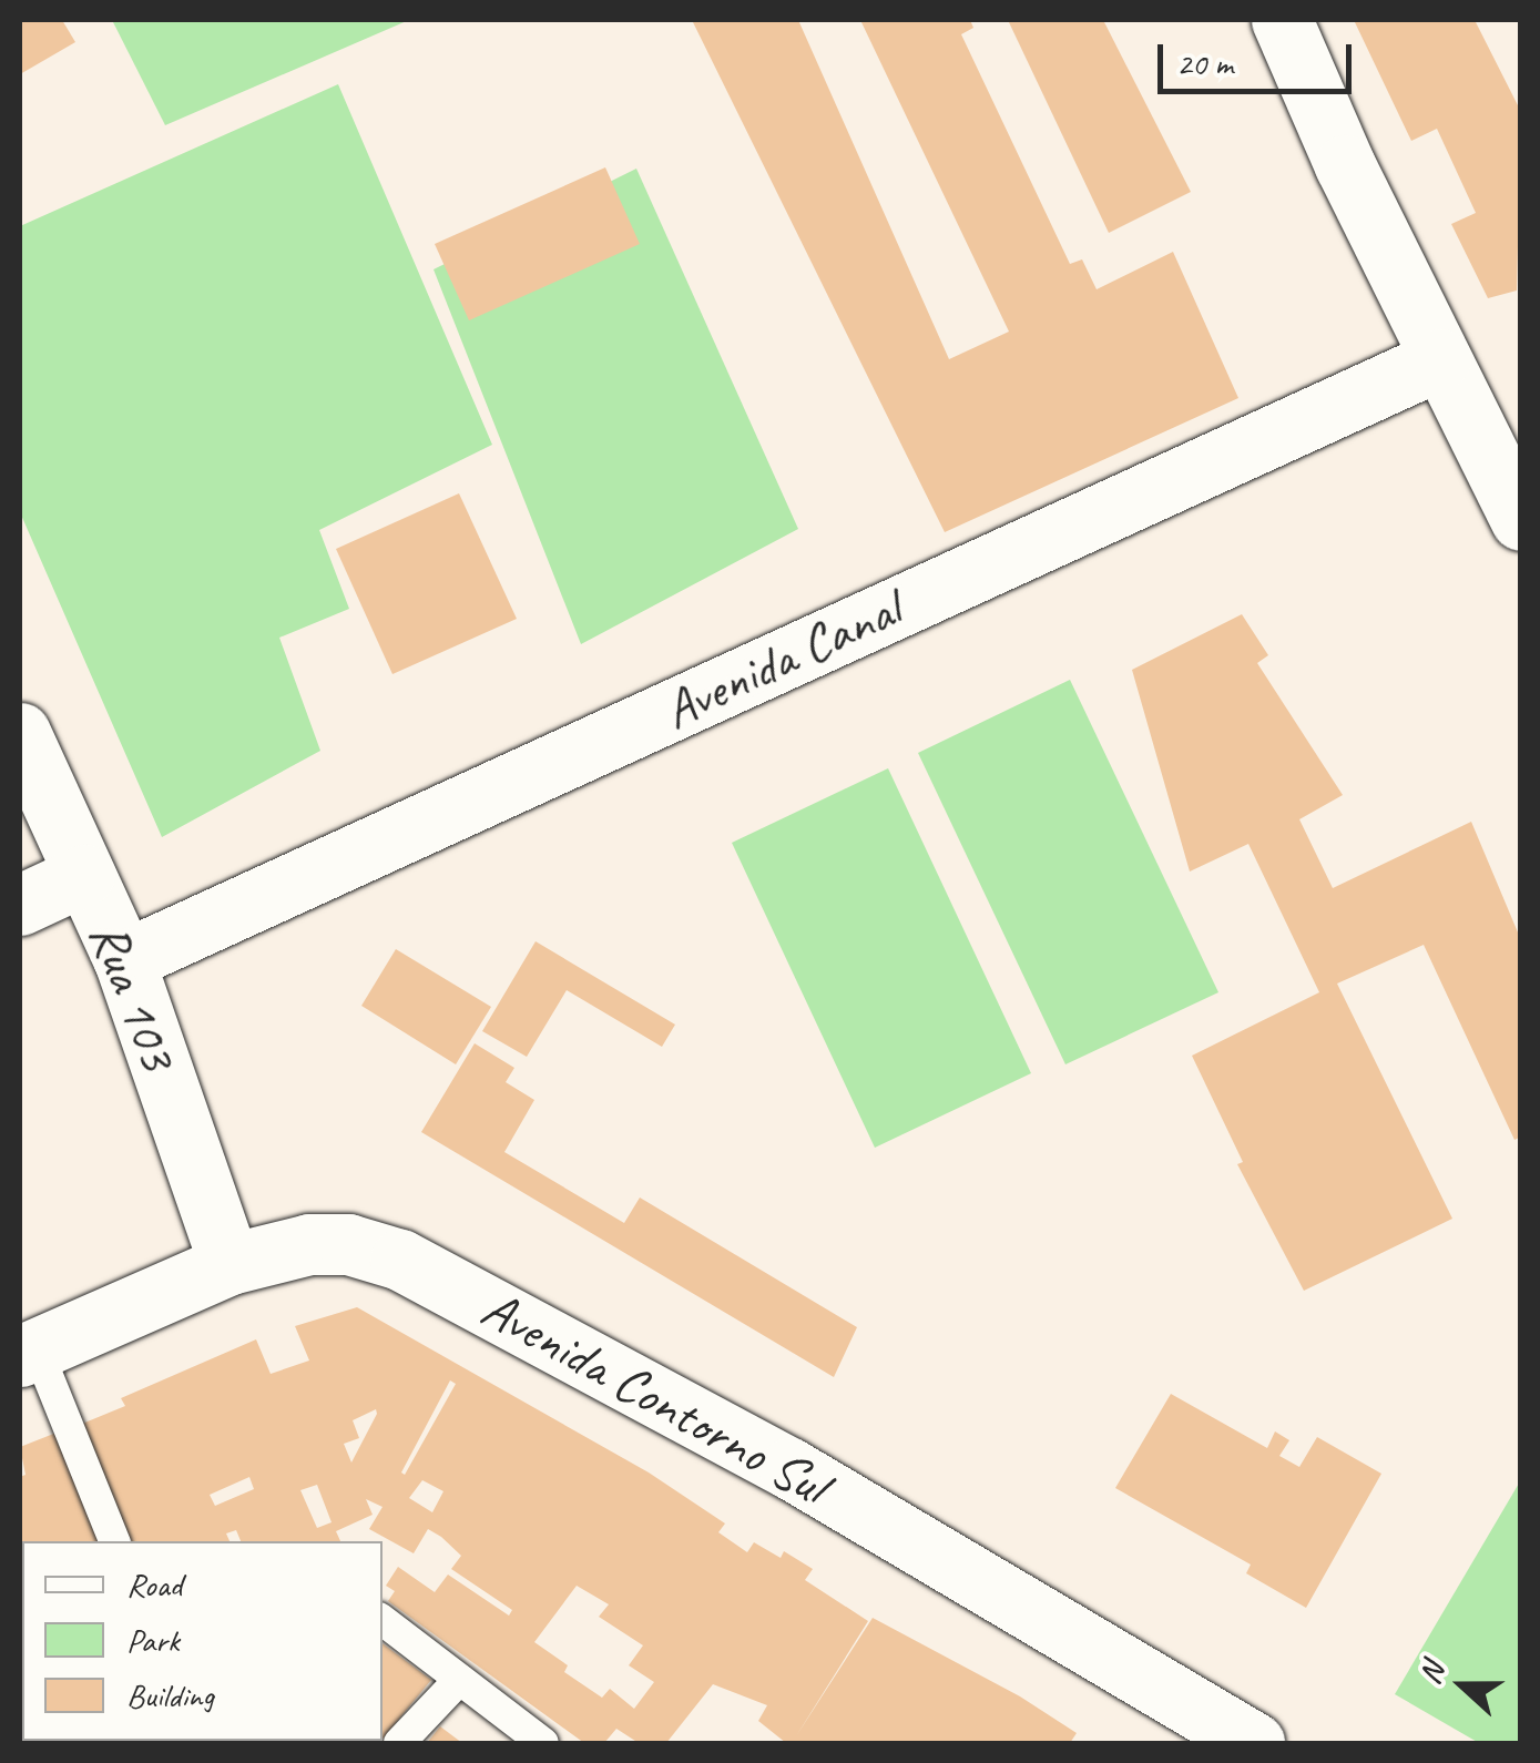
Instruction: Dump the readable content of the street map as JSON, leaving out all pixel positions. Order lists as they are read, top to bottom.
{
  "streets": {
    "street": ["Avenida Canal", "Rua 103", "Avenida Contorno Sul"]
  },
  "crossings": [
    ["Avenida Canal", "Rua 103"],
    ["Rua 103", "Avenida Contorno Sul"]
  ],
  "legend": ["Road", "Park", "Building"],
  "scale_bar": "20 m",
  "north": "left"
}
